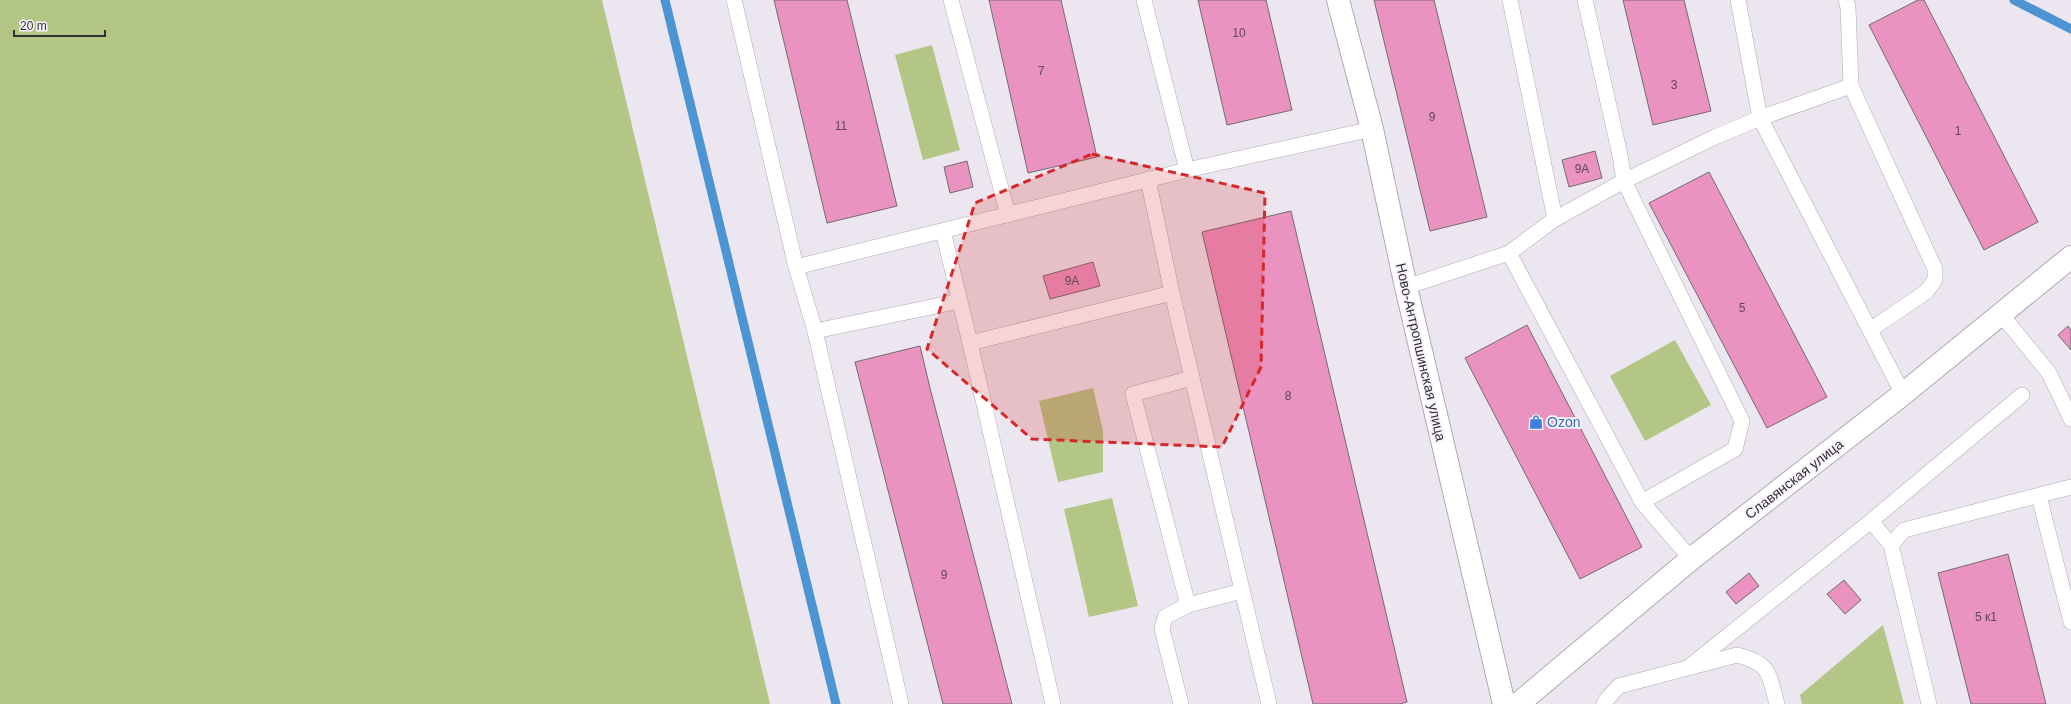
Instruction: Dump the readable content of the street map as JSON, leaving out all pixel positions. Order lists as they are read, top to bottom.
{
  "streets": {
    "street": ["Ново-Антропшинская улица", "Славянская улица"]
  },
  "places": {
    "shop": ["Ozon"]
  },
  "house_numbers": [
    "10",
    "7",
    "3",
    "9",
    "11",
    "1",
    "9А",
    "9А",
    "5",
    "8",
    "9",
    "5 к1"
  ],
  "scale_bar": "20 m"
}
